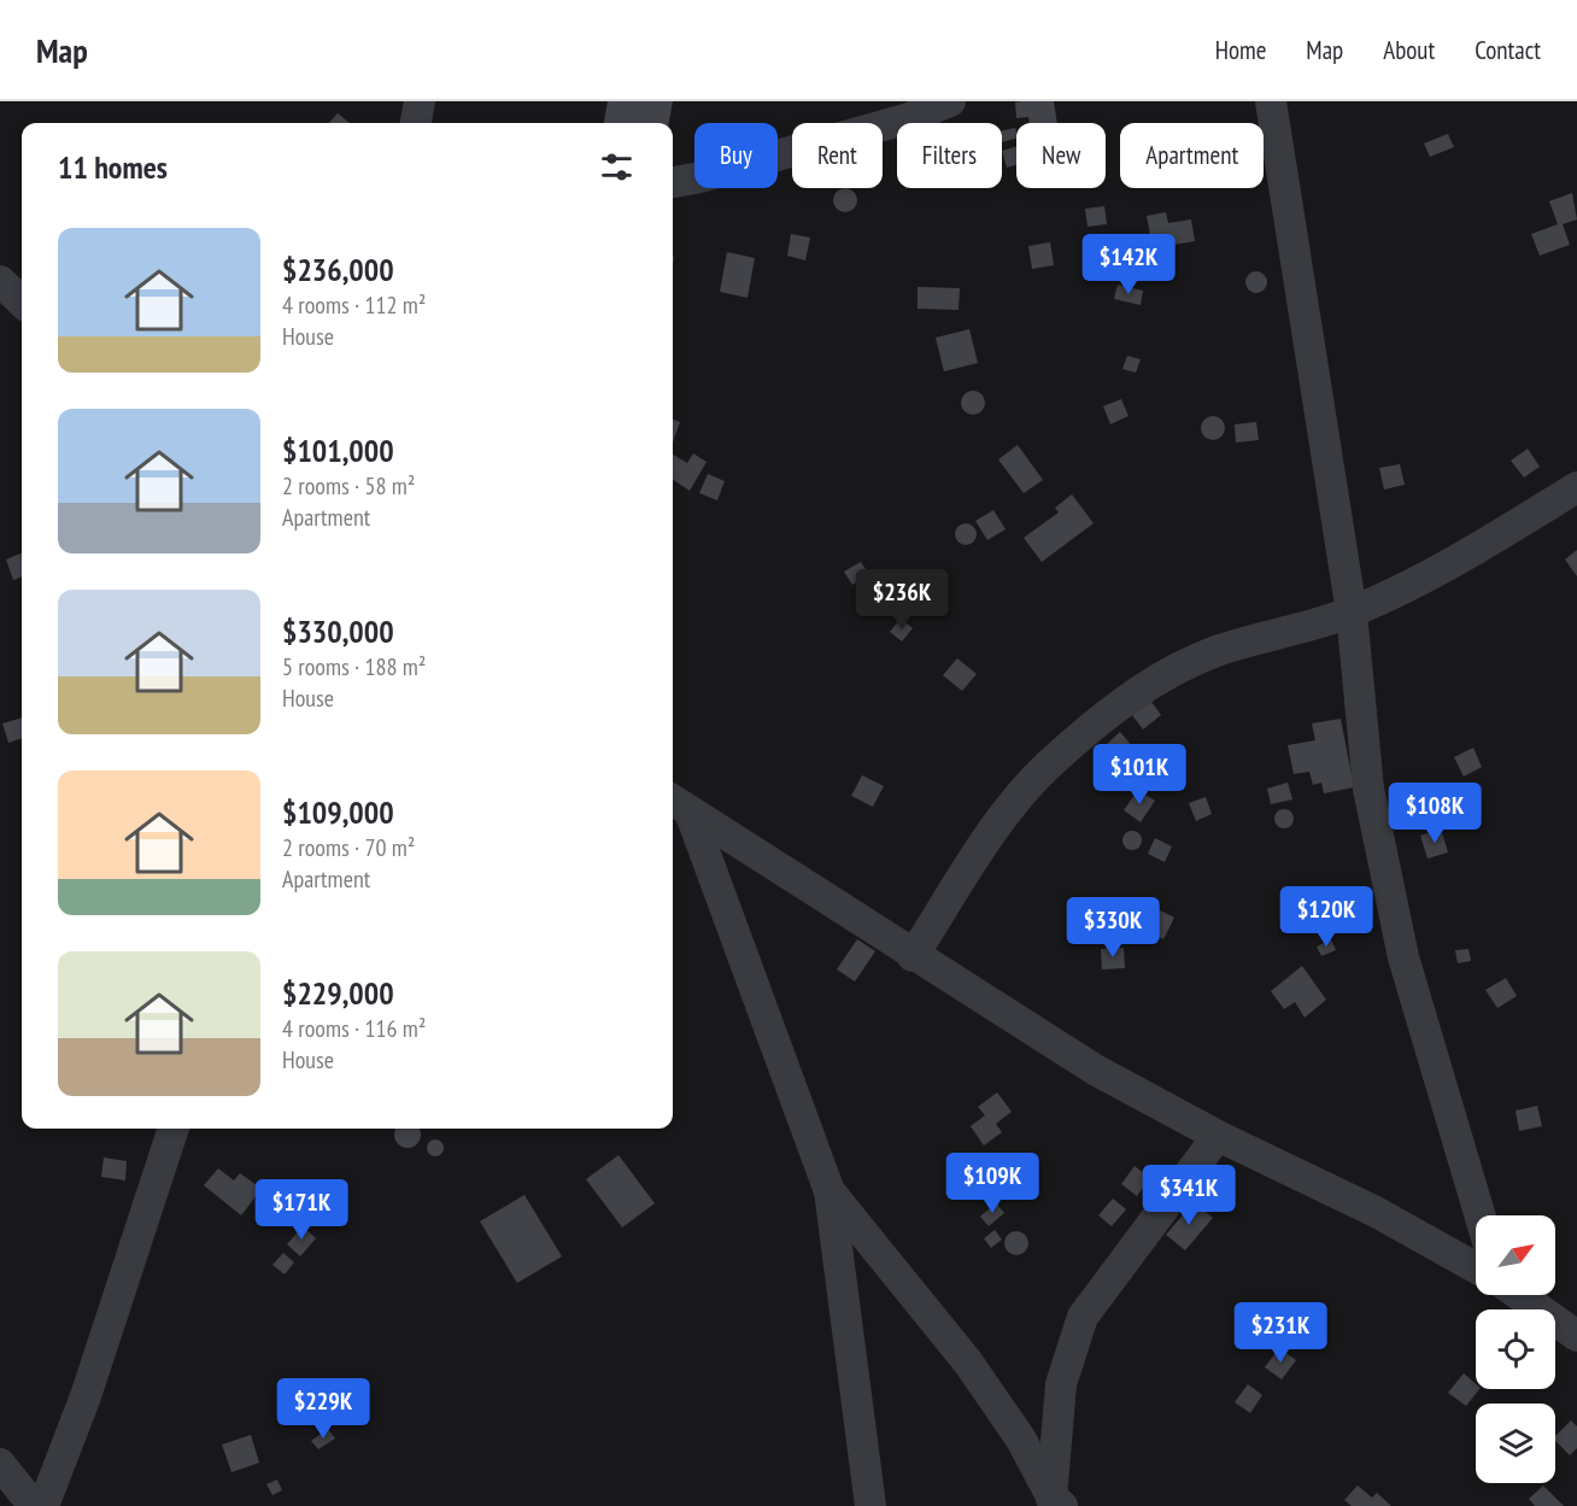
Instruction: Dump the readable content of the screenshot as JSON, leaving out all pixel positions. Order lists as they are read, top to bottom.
{
  "north": "top right",
  "page": {
    "header": "Map",
    "nav": [
      "Home",
      "Map",
      "About",
      "Contact"
    ],
    "chip": [
      "Buy",
      "Rent",
      "Filters",
      "New",
      "Apartment"
    ],
    "heading": "11 homes",
    "list": [
      {
        "name": "$236,000",
        "note": "4 rooms · 112 m² · House"
      },
      {
        "name": "$101,000",
        "note": "2 rooms · 58 m² · Apartment"
      },
      {
        "name": "$330,000",
        "note": "5 rooms · 188 m² · House"
      },
      {
        "name": "$109,000",
        "note": "2 rooms · 70 m² · Apartment"
      },
      {
        "name": "$229,000",
        "note": "4 rooms · 116 m² · House"
      }
    ],
    "price": [
      "$142K",
      "$236K",
      "$101K",
      "$108K",
      "$120K",
      "$330K",
      "$109K",
      "$341K",
      "$171K",
      "$231K",
      "$229K"
    ]
  }
}
